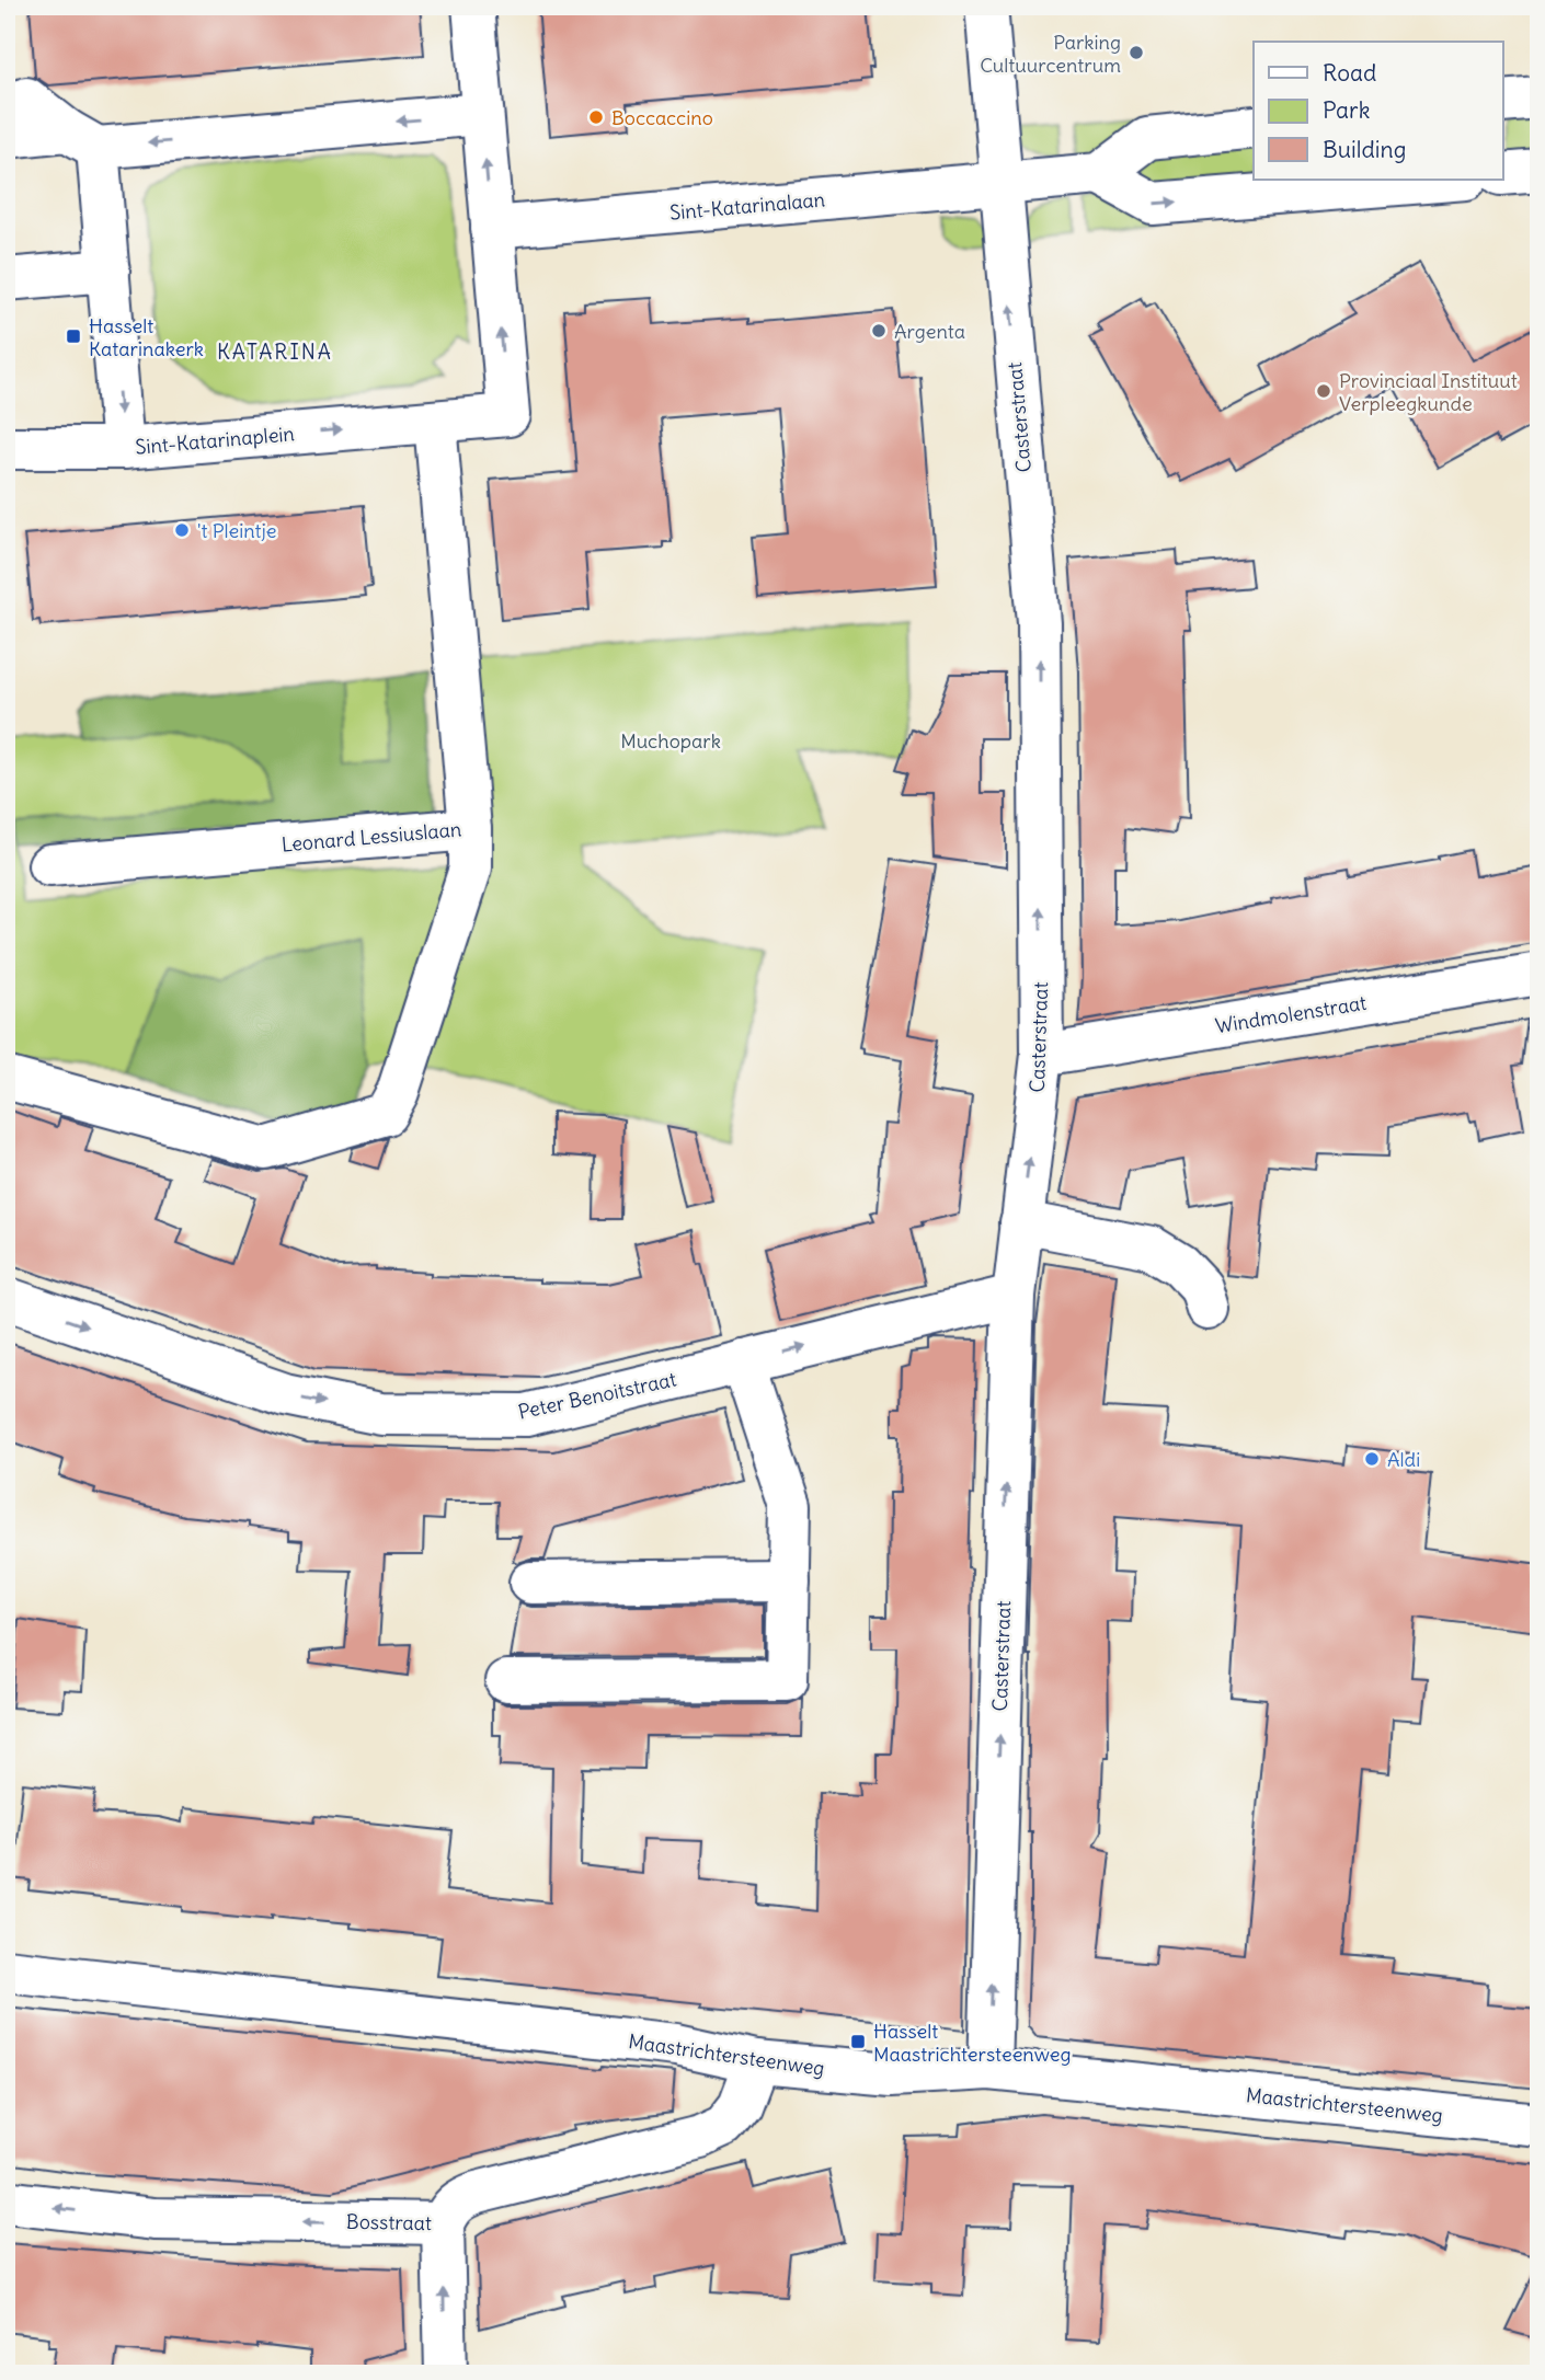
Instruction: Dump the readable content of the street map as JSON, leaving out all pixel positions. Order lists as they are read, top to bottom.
{
  "streets": {
    "street": [
      "Sint-Katarinalaan",
      "Casterstraat",
      "Sint-Katarinaplein",
      "Leonard Lessiuslaan",
      "Windmolenstraat",
      "Peter Benoitstraat",
      "Maastrichtersteenweg",
      "Bosstraat"
    ]
  },
  "crossings": [
    ["Sint-Katarinalaan", "Casterstraat"],
    ["Sint-Katarinalaan", "Sint-Katarinaplein"],
    ["Casterstraat", "Windmolenstraat"],
    ["Casterstraat", "Peter Benoitstraat"],
    ["Casterstraat", "Maastrichtersteenweg"],
    ["Sint-Katarinaplein", "Leonard Lessiuslaan"],
    ["Maastrichtersteenweg", "Bosstraat"]
  ],
  "one_way": ["Casterstraat", "Peter Benoitstraat", "Bosstraat"],
  "districts": ["KATARINA"],
  "parks": ["Muchopark"],
  "places": {
    "other": [
      "Parking Cultuurcentrum",
      "Boccaccino",
      "Argenta",
      "Provinciaal Instituut Verpleegkunde",
      "'t Pleintje",
      "Aldi"
    ],
    "transit": ["Hasselt Katarinakerk", "Hasselt Maastrichtersteenweg"]
  },
  "legend": ["Road", "Park", "Building"]
}
